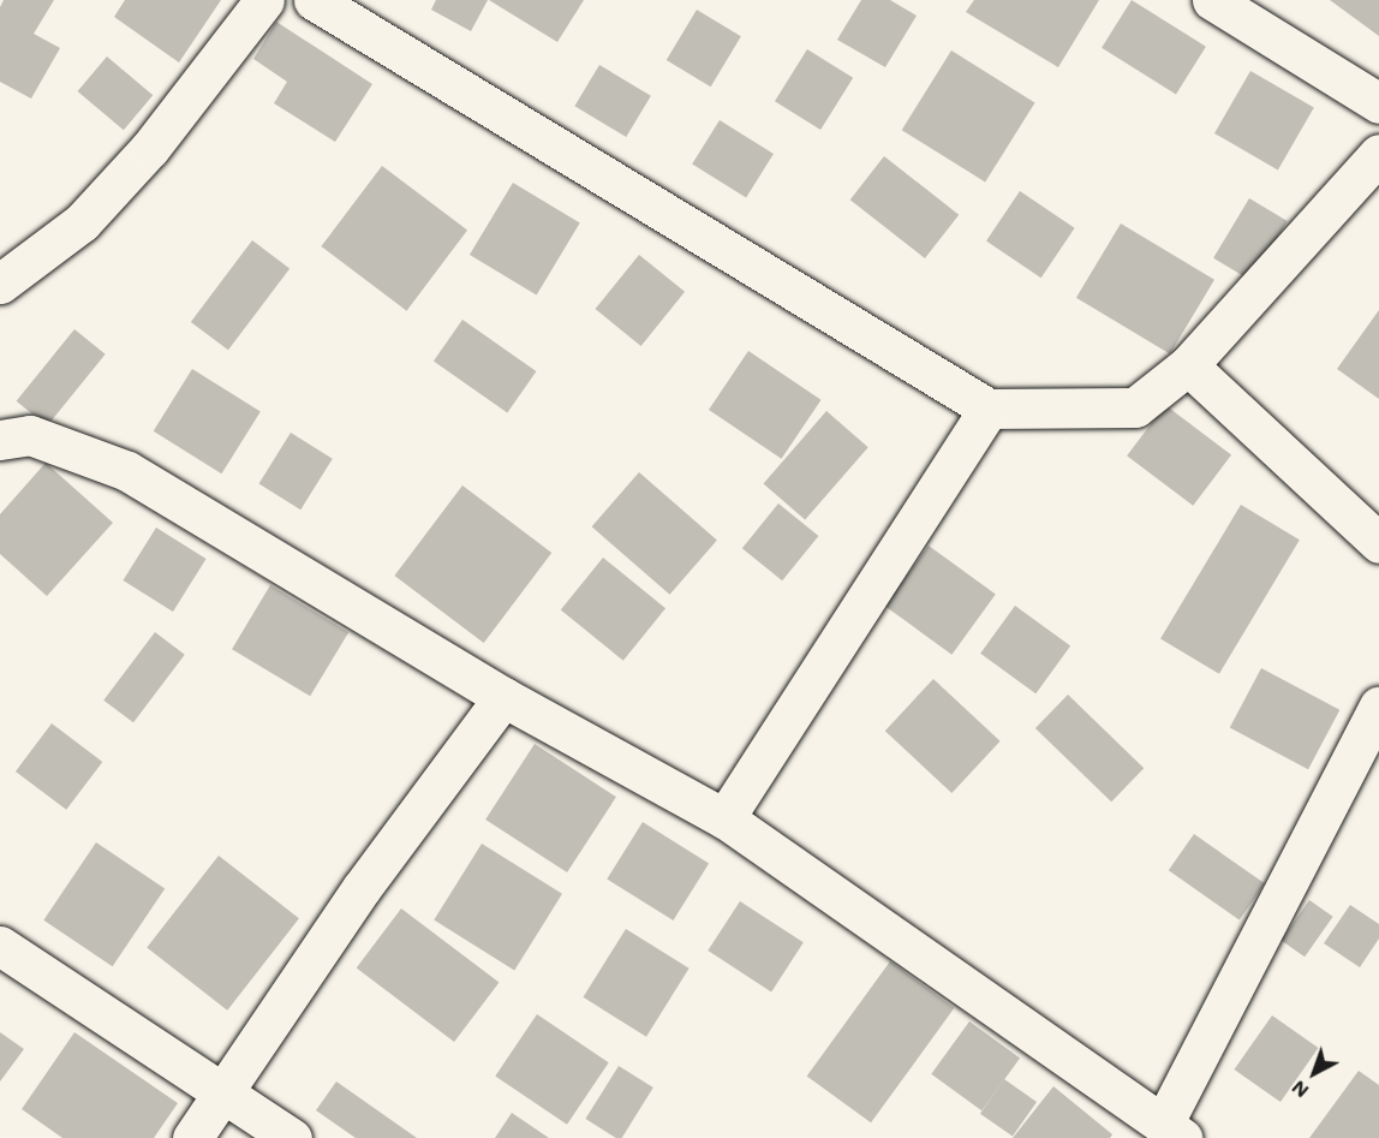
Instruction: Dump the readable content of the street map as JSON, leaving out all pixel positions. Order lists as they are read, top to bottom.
{
  "north": "bottom left"
}
